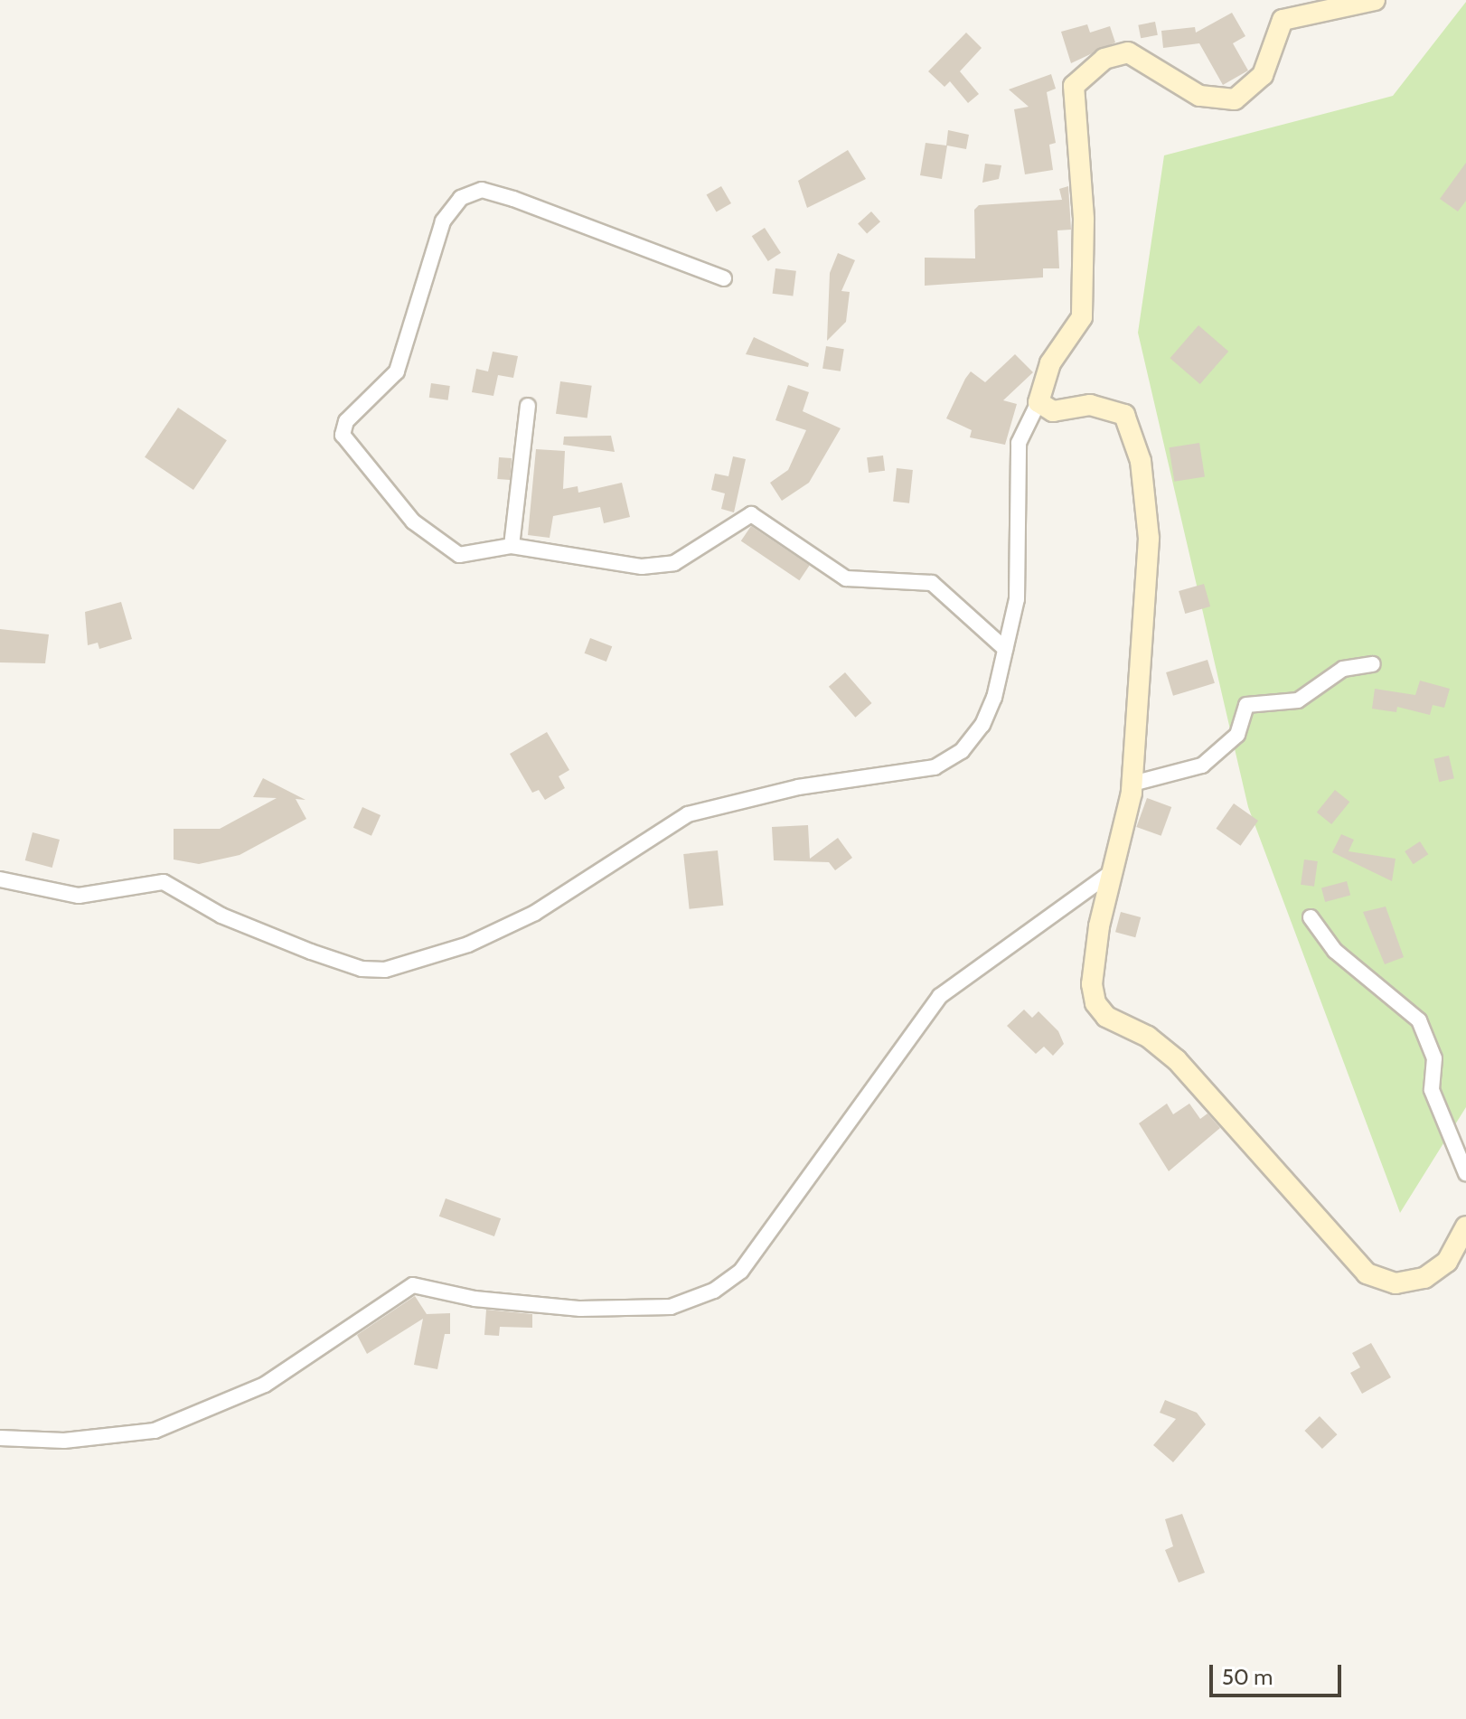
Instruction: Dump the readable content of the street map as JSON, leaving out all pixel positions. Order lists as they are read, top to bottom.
{
  "scale_bar": "50 m"
}
